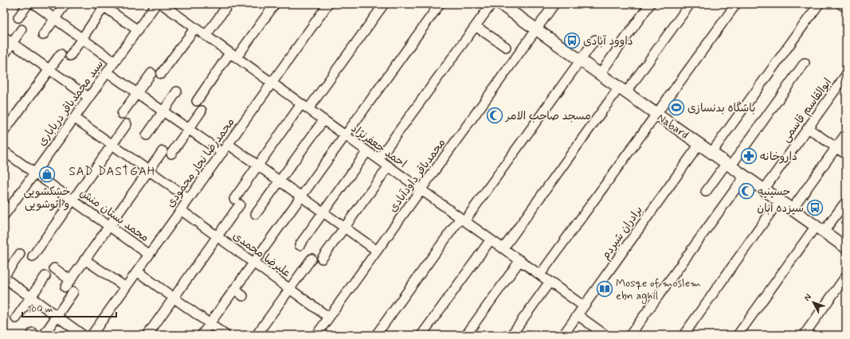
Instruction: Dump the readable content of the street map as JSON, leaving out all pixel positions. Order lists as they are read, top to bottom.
{
  "streets": {
    "main road": ["Nabard"],
    "street": [
      "سید محمدباقر دریاباری",
      "ابوالقاسم قاسمی",
      "احمد جعفرنژاد",
      "محمدرضا نجار محمودی",
      "محمدباقر داودآبادی",
      "محمد بستان منش",
      "برادران شیردم",
      "علیرضا محمدی"
    ]
  },
  "crossings": [
    ["سید محمدباقر دریاباری", "محمد بستان منش"],
    ["ابوالقاسم قاسمی", "Nabard"],
    ["Nabard", "محمدباقر داودآبادی"],
    ["Nabard", "برادران شیردم"],
    ["احمد جعفرنژاد", "محمدرضا نجار محمودی"],
    ["احمد جعفرنژاد", "محمدباقر داودآبادی"],
    ["احمد جعفرنژاد", "برادران شیردم"],
    ["محمدرضا نجار محمودی", "محمد بستان منش"],
    ["محمدرضا نجار محمودی", "علیرضا محمدی"],
    ["محمدباقر داودآبادی", "علیرضا محمدی"]
  ],
  "districts": ["SAD DASTGAH"],
  "places": {
    "bus stop": ["داوود آبادی", "سیزده آبان"],
    "sports": ["باشگاه بدنسازی"],
    "mosque": ["مسجد صاحب الامر", "حسینیه"],
    "pharmacy": ["داروخانه"],
    "shop": ["خشکشویی و اتوشویی"],
    "library": ["Mosqe of moslem ebn aghil"]
  },
  "scale_bar": "100 m",
  "north": "top left"
}
